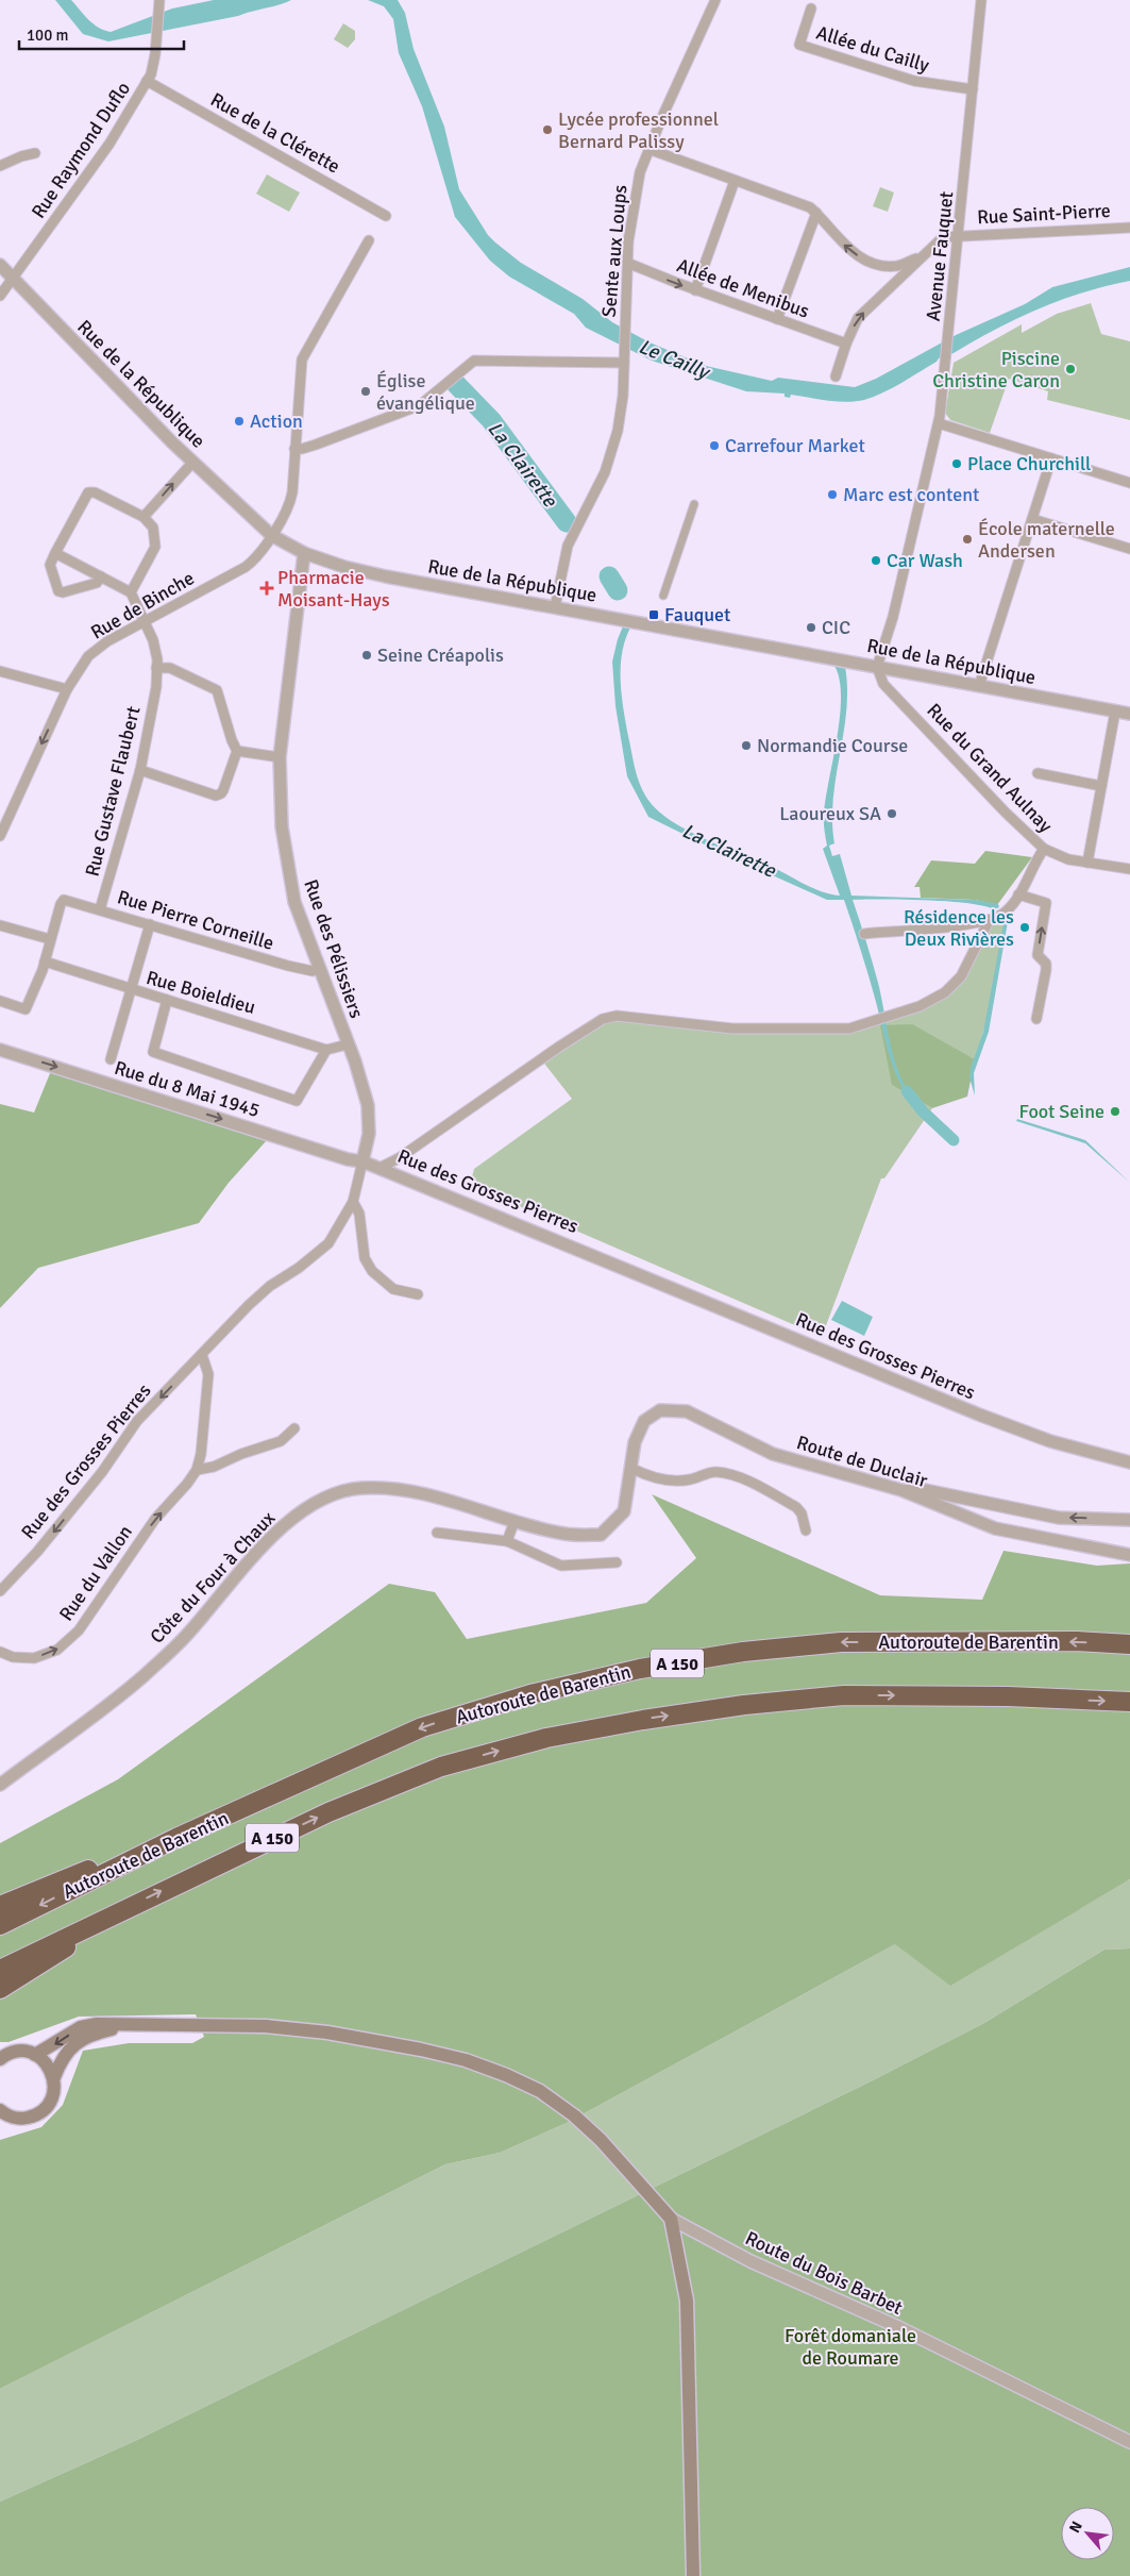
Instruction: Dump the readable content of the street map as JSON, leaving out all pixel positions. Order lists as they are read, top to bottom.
{
  "streets": {
    "highway": ["Autoroute de Barentin", "A 150"],
    "street": [
      "Allée du Cailly",
      "Rue de la Clérette",
      "Rue Raymond Duflo",
      "Rue Saint-Pierre",
      "Sente aux Loups",
      "Avenue Fauquet",
      "Allée de Menibus",
      "Rue de la République",
      "Rue de Binche",
      "Rue du Grand Aulnay",
      "Rue Gustave Flaubert",
      "Rue Pierre Corneille",
      "Rue des Pélissiers",
      "Rue Boieldieu",
      "Rue du 8 Mai 1945",
      "Rue des Grosses Pierres",
      "Route de Duclair",
      "Rue du Vallon",
      "Côte du Four à Chaux",
      "Route du Bois Barbet"
    ]
  },
  "crossings": [
    ["Allée du Cailly", "Avenue Fauquet"],
    ["Rue de la Clérette", "Rue Raymond Duflo"],
    ["Rue Raymond Duflo", "Rue de la République"],
    ["Rue Saint-Pierre", "Avenue Fauquet"],
    ["Sente aux Loups", "Allée de Menibus"],
    ["Sente aux Loups", "Rue de la République"],
    ["Avenue Fauquet", "Rue de la République"],
    ["Avenue Fauquet", "Rue du Grand Aulnay"],
    ["Rue de la République", "Rue de Binche"],
    ["Rue de la République", "Rue du Grand Aulnay"],
    ["Rue de la République", "Rue des Pélissiers"],
    ["Rue de Binche", "Rue Gustave Flaubert"],
    ["Rue Gustave Flaubert", "Rue Pierre Corneille"],
    ["Rue Pierre Corneille", "Rue des Pélissiers"],
    ["Rue des Pélissiers", "Rue du 8 Mai 1945"],
    ["Rue des Pélissiers", "Rue des Grosses Pierres"],
    ["Rue du 8 Mai 1945", "Rue des Grosses Pierres"],
    ["Rue des Grosses Pierres", "Rue du Vallon"],
    ["Route de Duclair", "Côte du Four à Chaux"]
  ],
  "one_way": ["Rue de Binche", "Rue du 8 Mai 1945", "Rue du Vallon"],
  "water": ["Le Cailly", "La Clairette"],
  "parks": ["Forêt domaniale de Roumare"],
  "places": {
    "other": [
      "Lycée professionnel Bernard Palissy",
      "Piscine Christine Caron",
      "Église évangélique",
      "Action",
      "Carrefour Market",
      "Place Churchill",
      "Marc est content",
      "École maternelle Andersen",
      "Car Wash",
      "CIC",
      "Seine Créapolis",
      "Normandie Course",
      "Laoureux SA",
      "Résidence les Deux Rivières",
      "Foot Seine"
    ],
    "health": ["Pharmacie Moisant-Hays"],
    "transit": ["Fauquet"]
  },
  "scale_bar": "100 m",
  "north": "top left"
}
